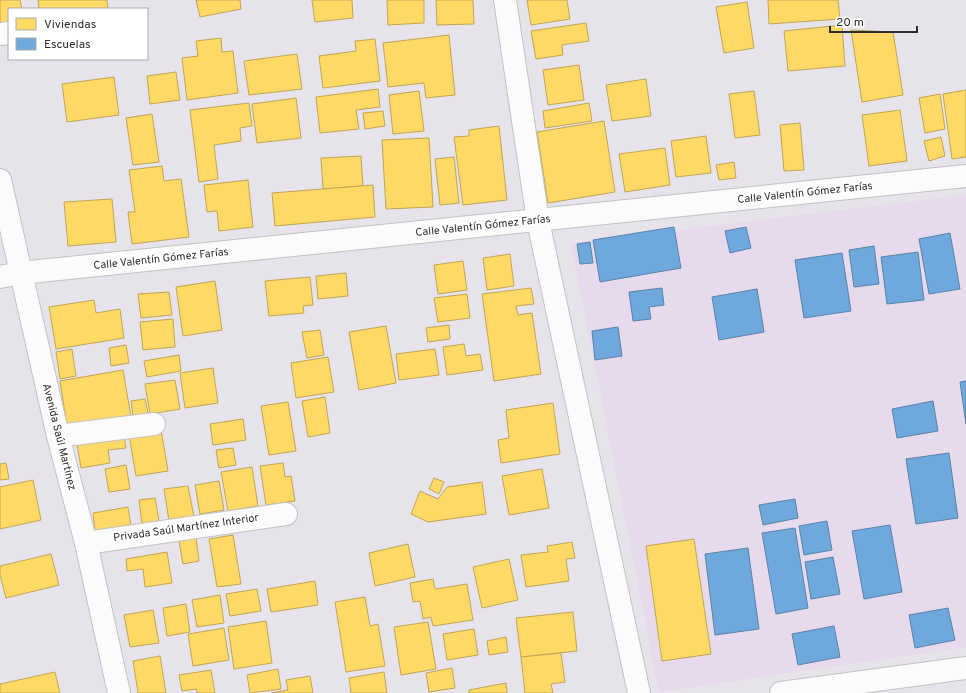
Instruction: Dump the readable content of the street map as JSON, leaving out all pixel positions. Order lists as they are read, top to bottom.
{
  "streets": {
    "street": ["Calle Valentín Gómez Farías", "Avenida Saúl Martínez", "Privada Saúl Martínez Interior"]
  },
  "crossings": [
    ["Calle Valentín Gómez Farías", "Avenida Saúl Martínez"],
    ["Avenida Saúl Martínez", "Privada Saúl Martínez Interior"]
  ],
  "legend": ["Viviendas", "Escuelas"],
  "scale_bar": "20 m"
}
